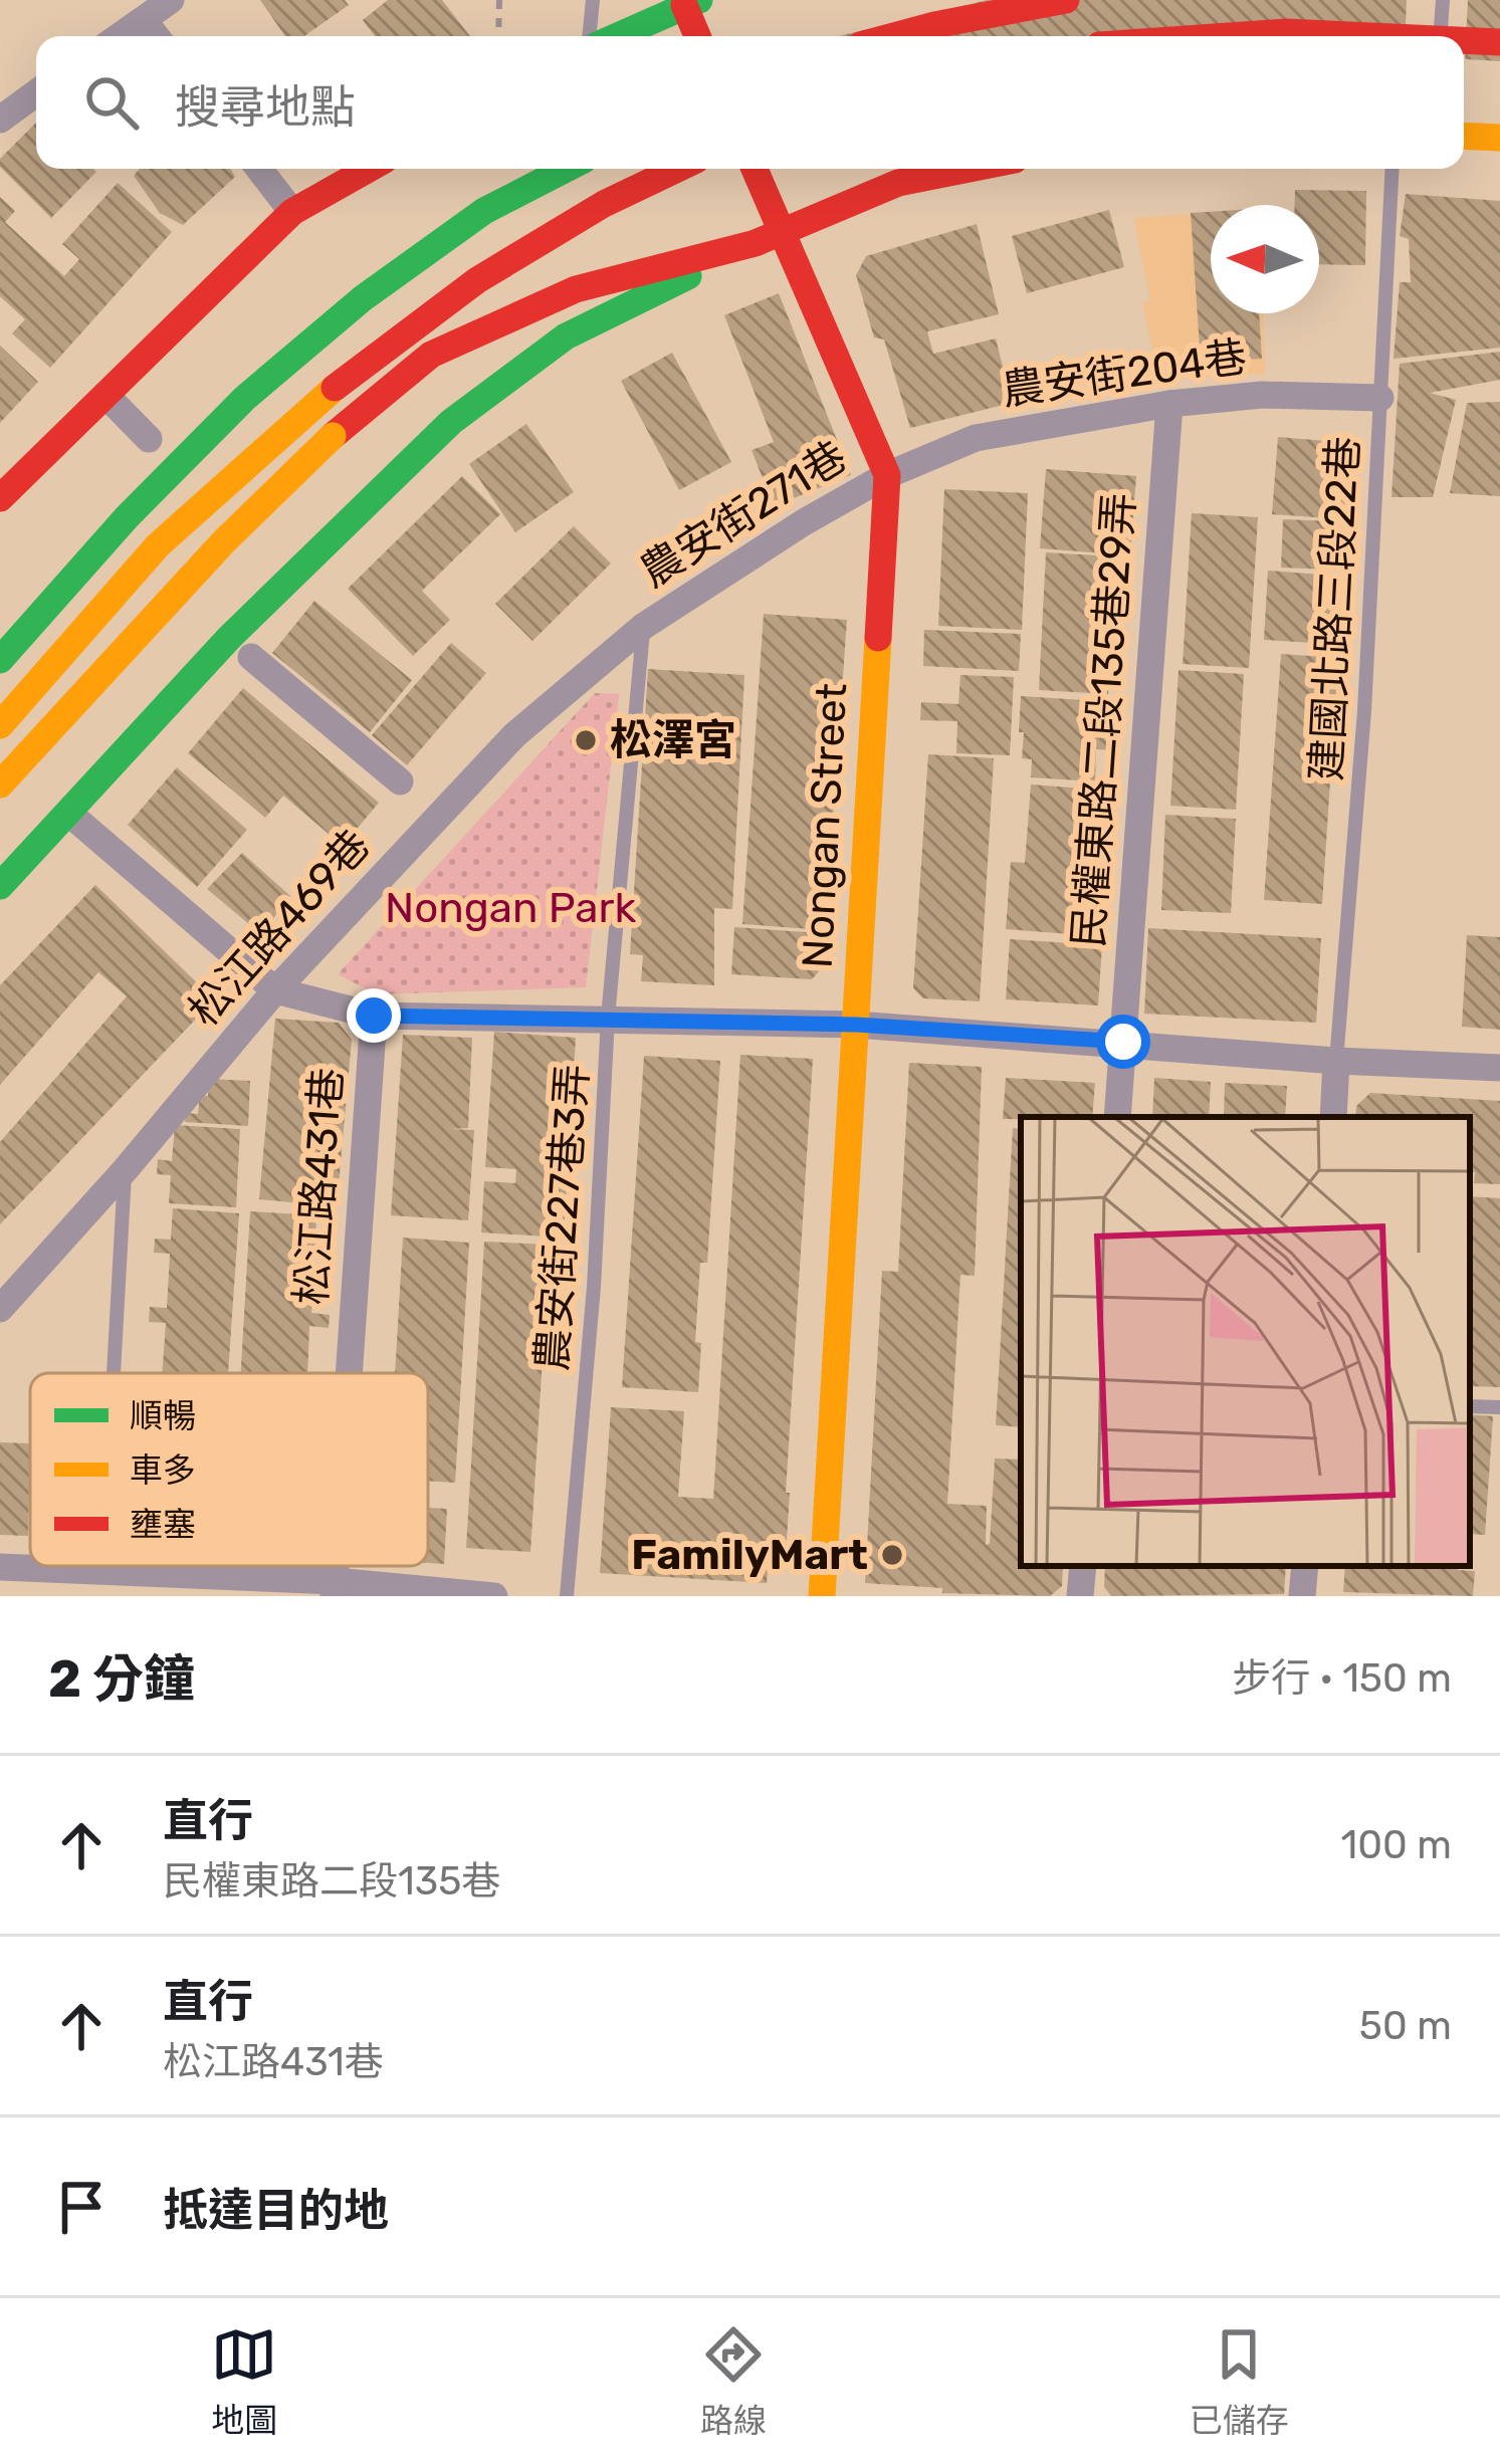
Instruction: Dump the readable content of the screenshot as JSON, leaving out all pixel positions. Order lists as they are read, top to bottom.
{
  "streets": {
    "main road": ["Nongan Street"],
    "street": [
      "農安街204巷",
      "農安街271巷",
      "民權東路二段135巷29弄",
      "松江路469巷",
      "松江路431巷"
    ],
    "lane": ["建國北路三段22巷", "農安街227巷3弄"]
  },
  "crossings": [
    ["農安街204巷", "農安街271巷"],
    ["農安街204巷", "建國北路三段22巷"],
    ["農安街204巷", "民權東路二段135巷29弄"],
    ["農安街204巷", "Nongan Street"],
    ["農安街271巷", "Nongan Street"],
    ["農安街271巷", "松江路469巷"],
    ["農安街271巷", "農安街227巷3弄"],
    ["建國北路三段22巷", "松江路431巷"],
    ["民權東路二段135巷29弄", "松江路431巷"],
    ["Nongan Street", "松江路431巷"],
    ["松江路469巷", "農安街227巷3弄"],
    ["松江路431巷", "農安街227巷3弄"]
  ],
  "parks": ["Nongan Park"],
  "places": ["松澤宮", "FamilyMart"],
  "legend": ["順暢", "車多", "壅塞"],
  "north": "left",
  "page": {
    "search": "搜尋地點",
    "heading": ["2 分鐘", "步行 · 150 m"],
    "list": [
      ["直行", "民權東路二段135巷", "100 m"],
      ["直行", "松江路431巷", "50 m"],
      "抵達目的地"
    ],
    "nav": ["地圖", "路線", "已儲存"]
  }
}
